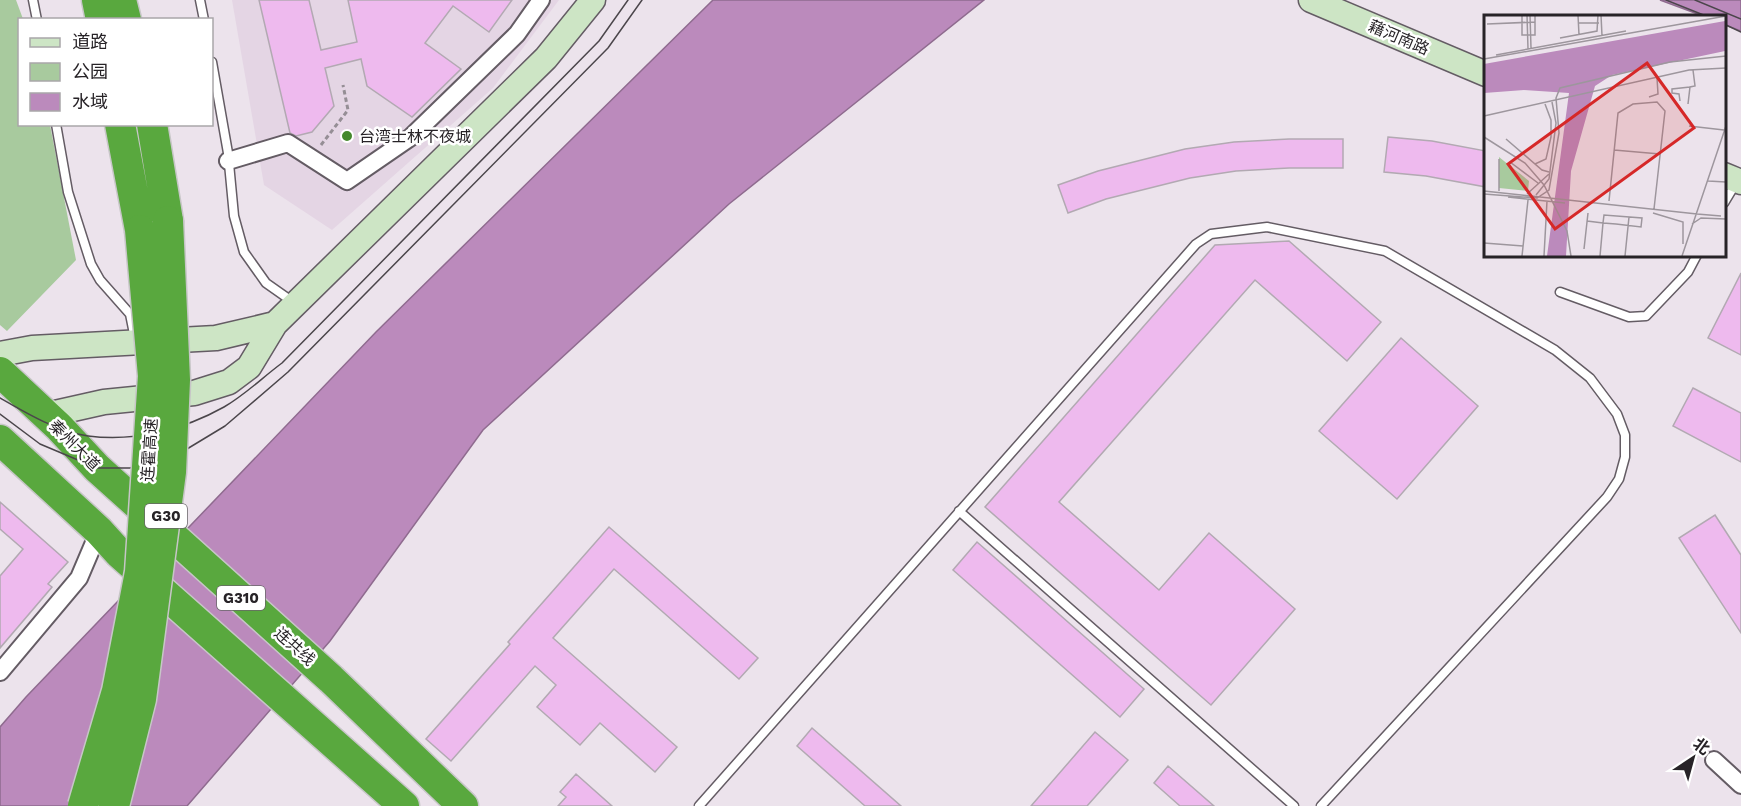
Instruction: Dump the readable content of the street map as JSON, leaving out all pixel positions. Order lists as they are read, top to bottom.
{
  "streets": {
    "highway": [
      "秦州大道",
      "连霍高速",
      "G30",
      "G310",
      "连共线"
    ],
    "main road": ["藉河南路"]
  },
  "crossings": [
    ["秦州大道", "连共线"]
  ],
  "places": ["台湾士林不夜城"],
  "legend": ["道路", "公园", "水域"],
  "north": "top right"
}
